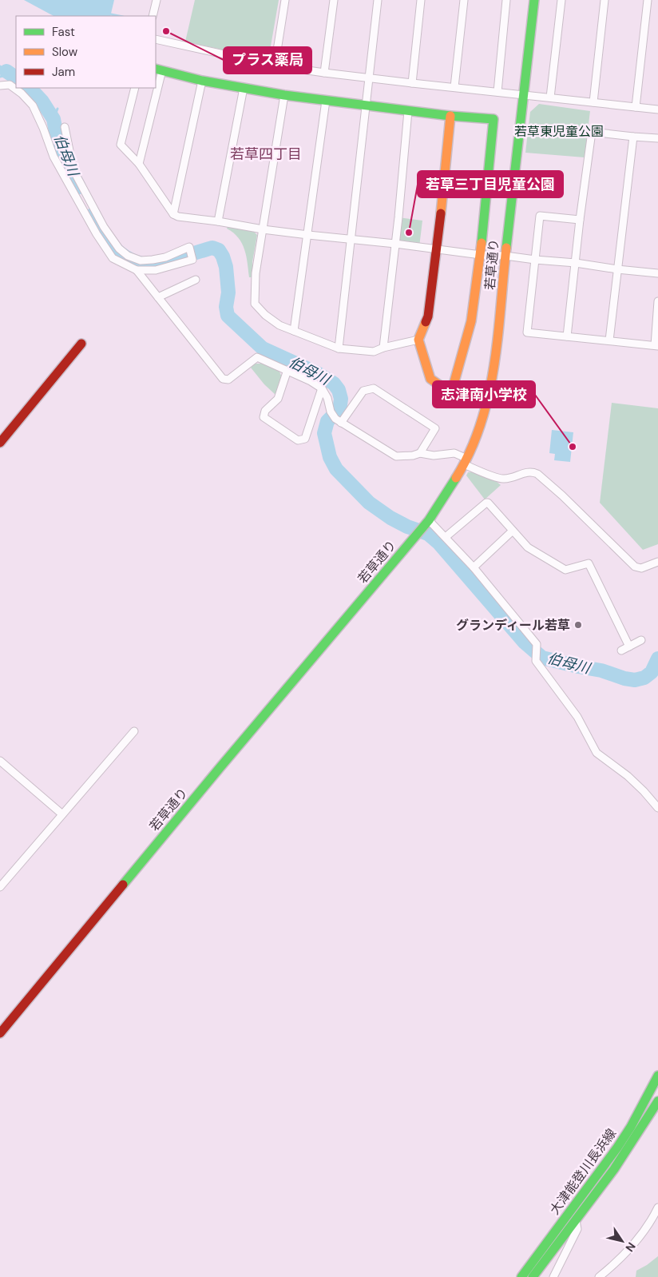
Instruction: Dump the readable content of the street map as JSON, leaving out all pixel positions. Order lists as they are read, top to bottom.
{
  "streets": {
    "street": ["若草通り", "大津能登川長浜線"]
  },
  "districts": ["若草四丁目"],
  "water": ["伯母川"],
  "parks": ["若草東児童公園"],
  "places": [
    "プラス薬局",
    "若草三丁目児童公園",
    "志津南小学校",
    "グランディール若草"
  ],
  "legend": ["Fast", "Slow", "Jam"],
  "north": "bottom right"
}
